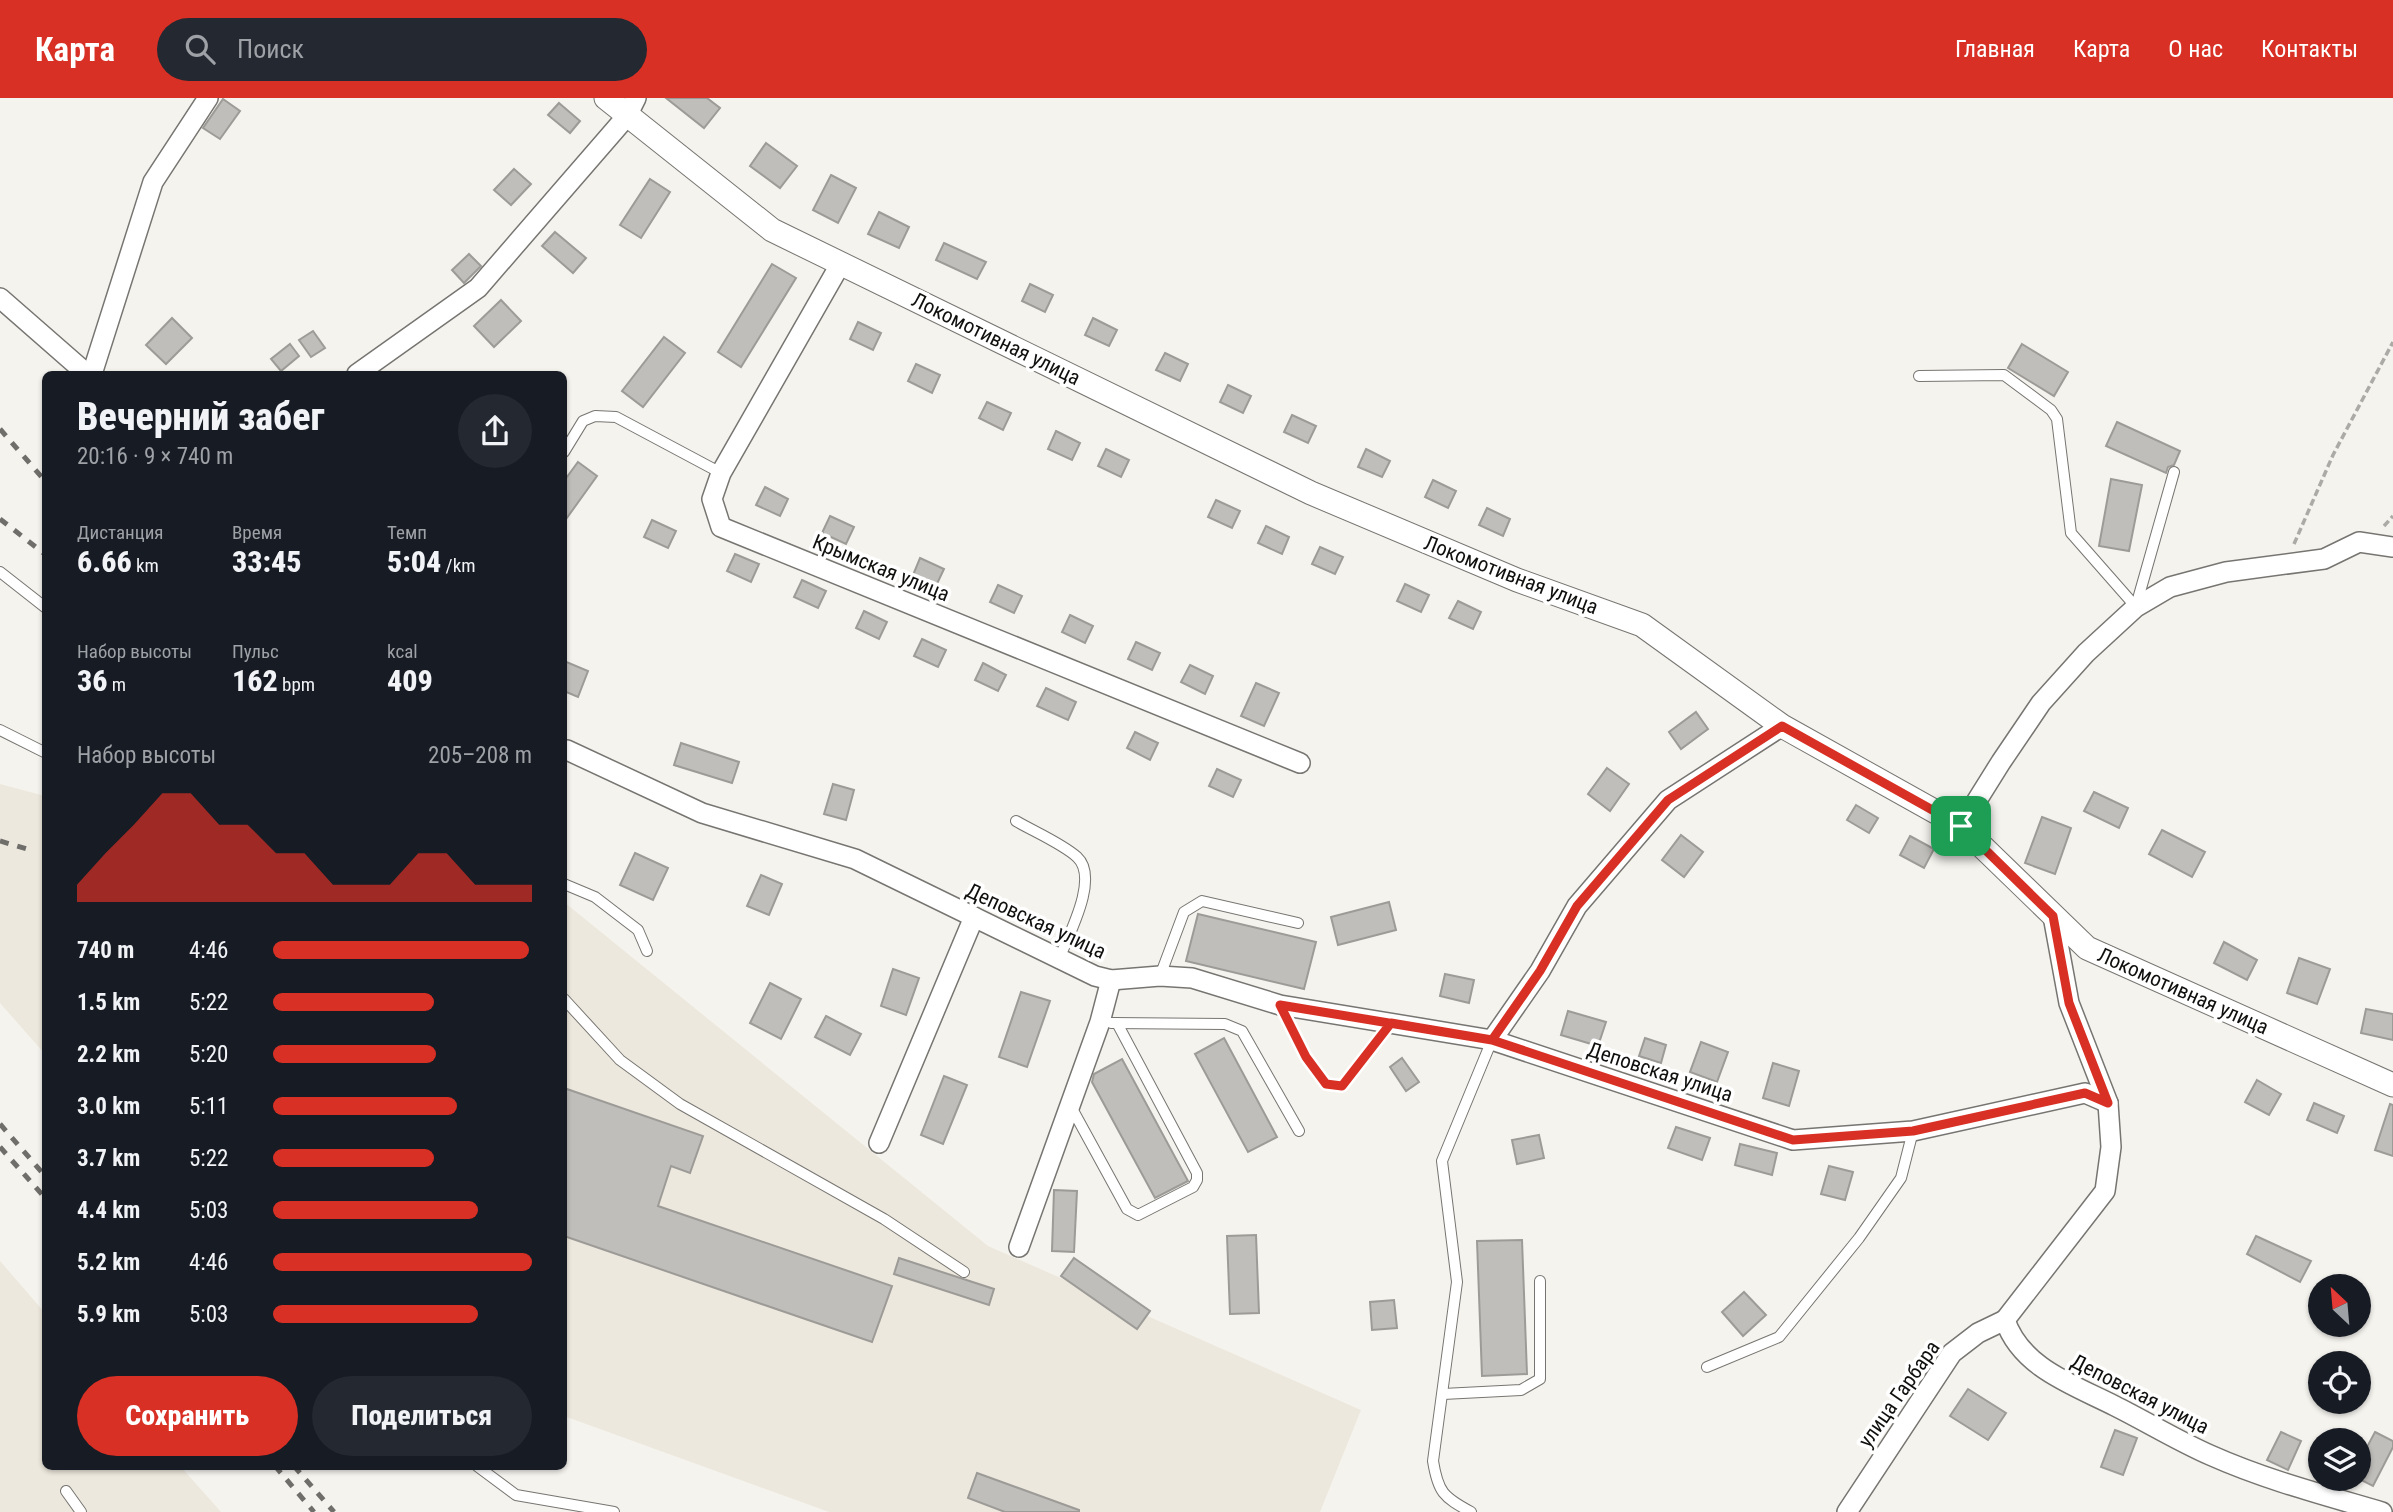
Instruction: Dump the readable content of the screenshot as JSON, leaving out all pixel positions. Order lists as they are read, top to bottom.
{
  "streets": {
    "street": [
      "Локомотивная улица",
      "Крымская улица",
      "Деповская улица",
      "улица Гарбара"
    ]
  },
  "crossings": [
    ["Локомотивная улица", "Крымская улица"],
    ["Деповская улица", "улица Гарбара"]
  ],
  "north": "top left",
  "page": {
    "header": "Карта",
    "search": "Поиск",
    "nav": [
      "Главная",
      "Карта",
      "О нас",
      "Контакты"
    ],
    "heading": ["Вечерний забег", "20:16 · 9 × 740 m"],
    "stats": [
      ["Дистанция", "6.66 km"],
      ["Время", "33:45"],
      ["Темп", "5:04 /km"],
      ["Набор высоты", "36 m"],
      ["Пульс", "162 bpm"],
      ["kcal", "409"]
    ],
    "chart": ["Набор высоты", "205–208 m"],
    "list": [
      {
        "name": "740 m",
        "note": "4:46"
      },
      {
        "name": "1.5 km",
        "note": "5:22"
      },
      {
        "name": "2.2 km",
        "note": "5:20"
      },
      {
        "name": "3.0 km",
        "note": "5:11"
      },
      {
        "name": "3.7 km",
        "note": "5:22"
      },
      {
        "name": "4.4 km",
        "note": "5:03"
      },
      {
        "name": "5.2 km",
        "note": "4:46"
      },
      {
        "name": "5.9 km",
        "note": "5:03"
      }
    ],
    "buttons": ["Сохранить", "Поделиться"]
  }
}
